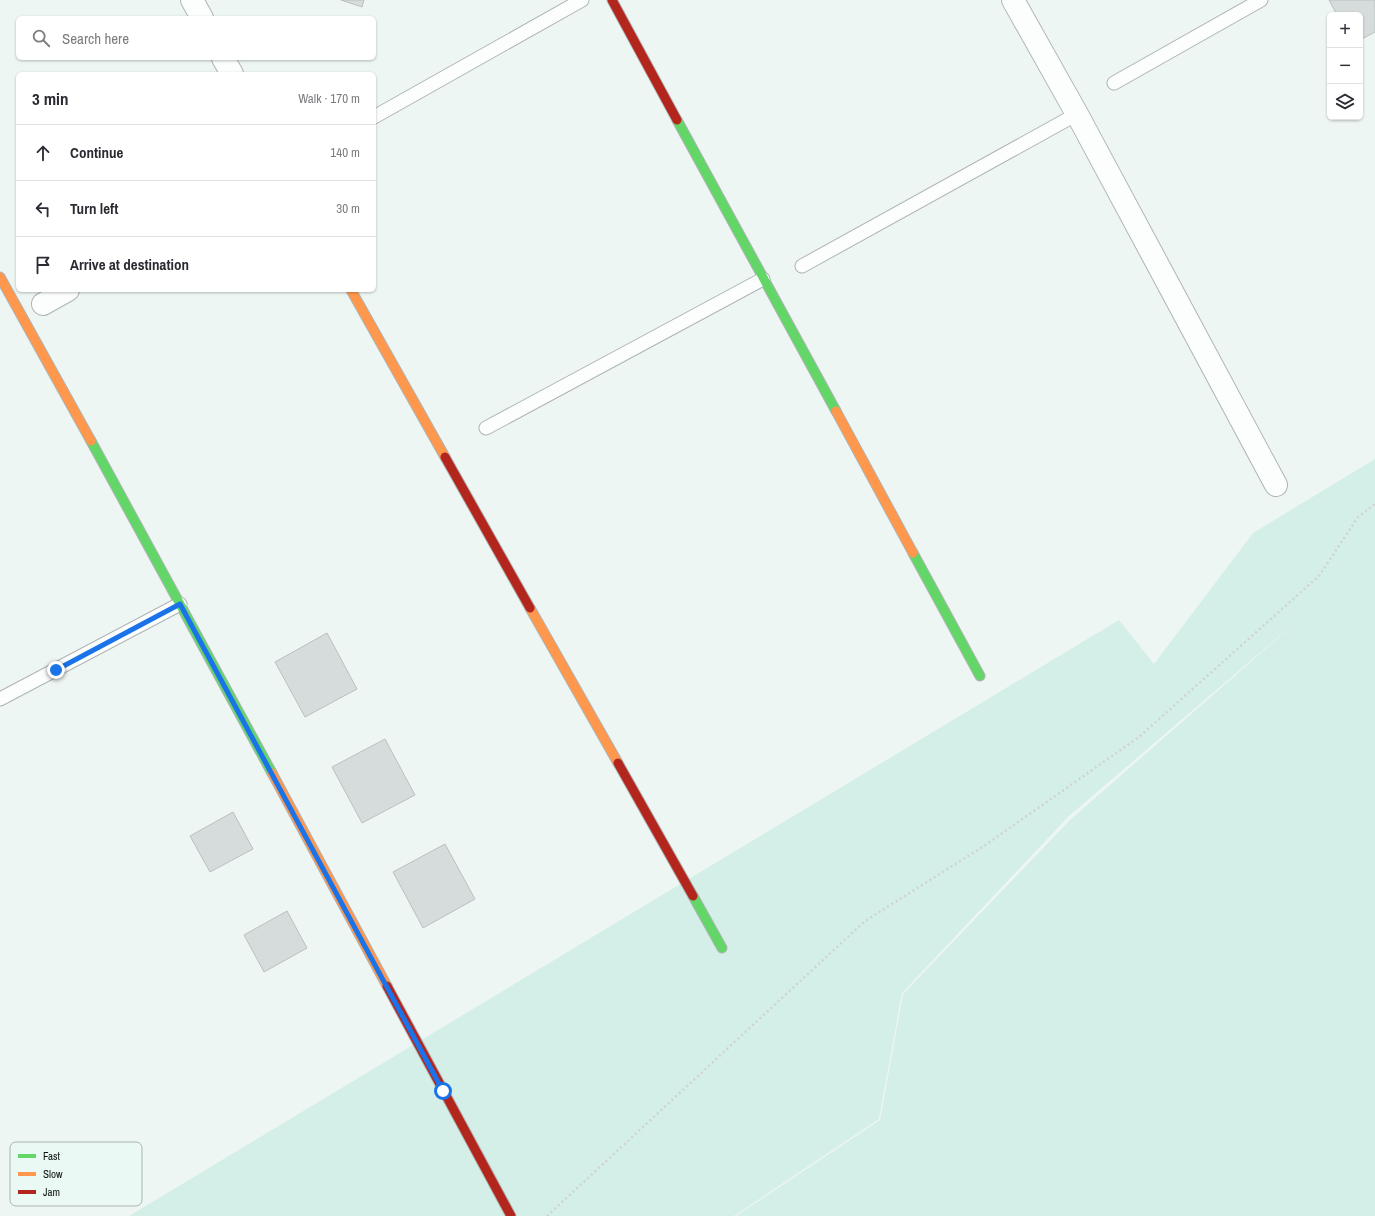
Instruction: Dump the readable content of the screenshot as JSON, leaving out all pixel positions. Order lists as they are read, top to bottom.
{
  "legend": ["Fast", "Slow", "Jam"],
  "page": {
    "map_buttons": ["+", "−"],
    "search": "Search here",
    "heading": ["3 min", "Walk · 170 m"],
    "list": [
      ["Continue", "140 m"],
      ["Turn left", "30 m"],
      "Arrive at destination"
    ]
  }
}
